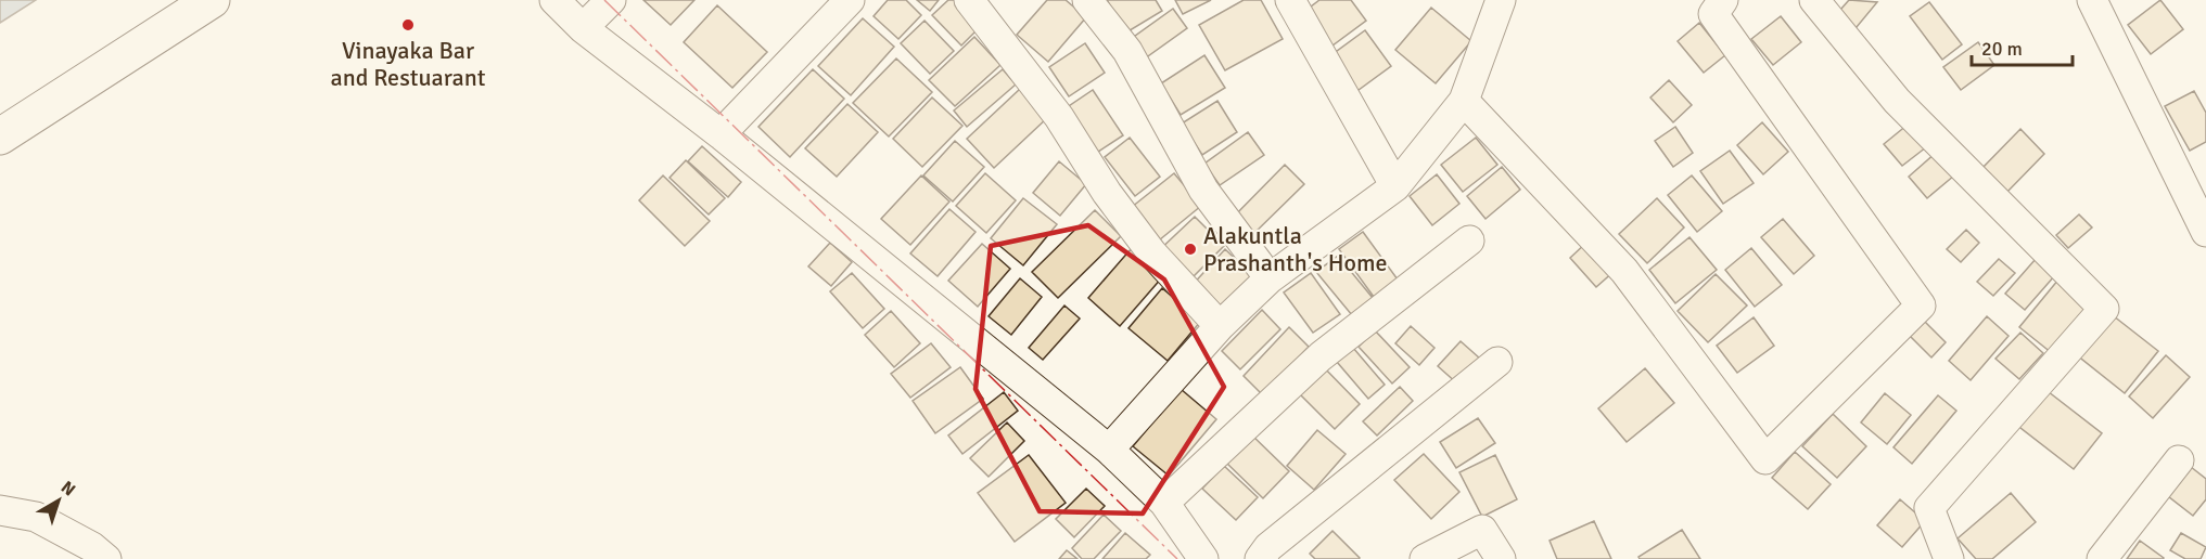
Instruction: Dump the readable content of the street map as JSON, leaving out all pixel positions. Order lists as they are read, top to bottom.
{
  "places": ["Vinayaka Bar and Restuarant", "Alakuntla Prashanth's Home"],
  "scale_bar": "20 m",
  "north": "top right"
}
